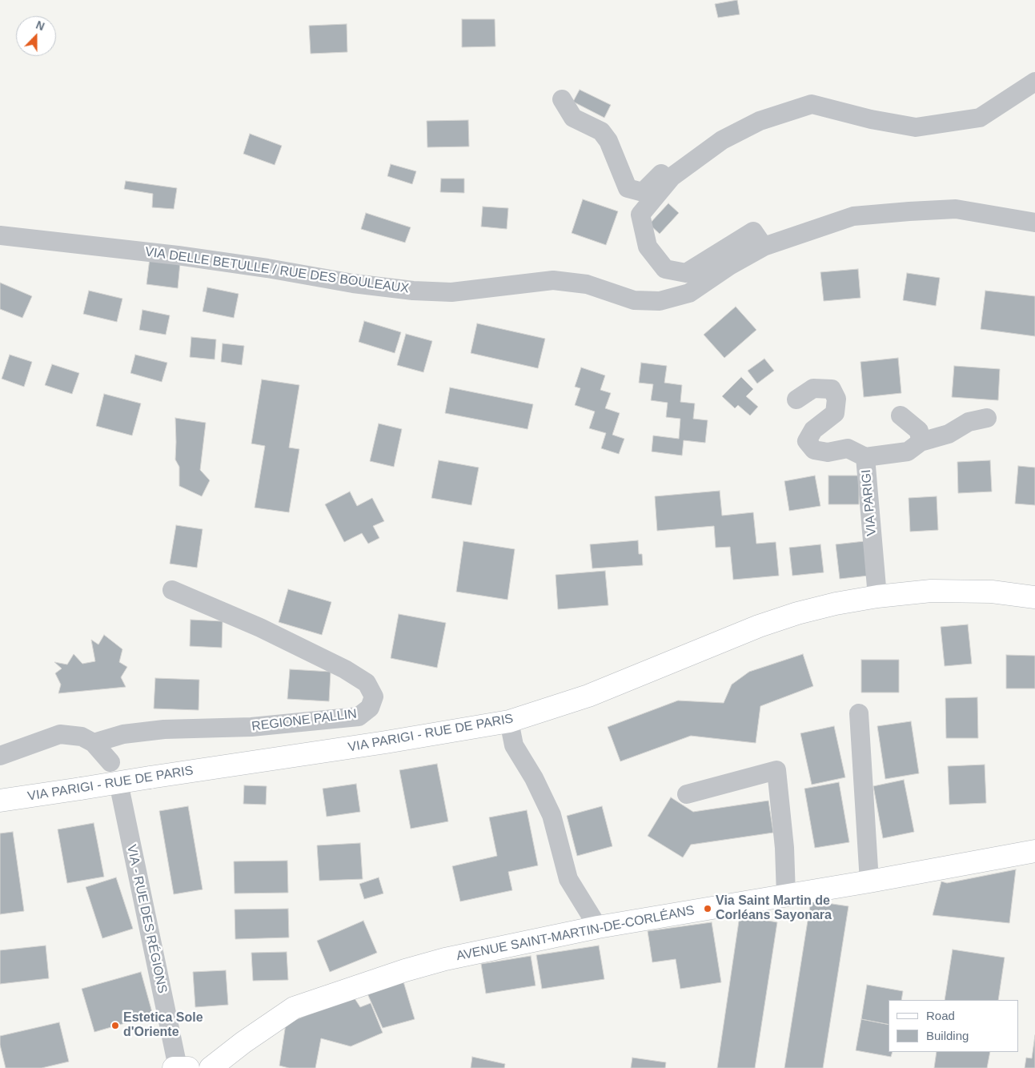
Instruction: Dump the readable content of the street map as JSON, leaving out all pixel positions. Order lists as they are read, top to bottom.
{
  "streets": {
    "main road": ["VIA PARIGI - RUE DE PARIS", "AVENUE SAINT-MARTIN-DE-CORLÉANS"],
    "street": [
      "VIA DELLE BETULLE / RUE DES BOULEAUX",
      "VIA PARIGI",
      "REGIONE PALLIN",
      "VIA - RUE DES RÉGIONS"
    ]
  },
  "crossings": [
    ["VIA PARIGI", "VIA PARIGI - RUE DE PARIS"]
  ],
  "places": ["Via Saint Martin de Corléans Sayonara", "Estetica Sole d'Oriente"],
  "legend": ["Road", "Building"],
  "north": "top"
}
